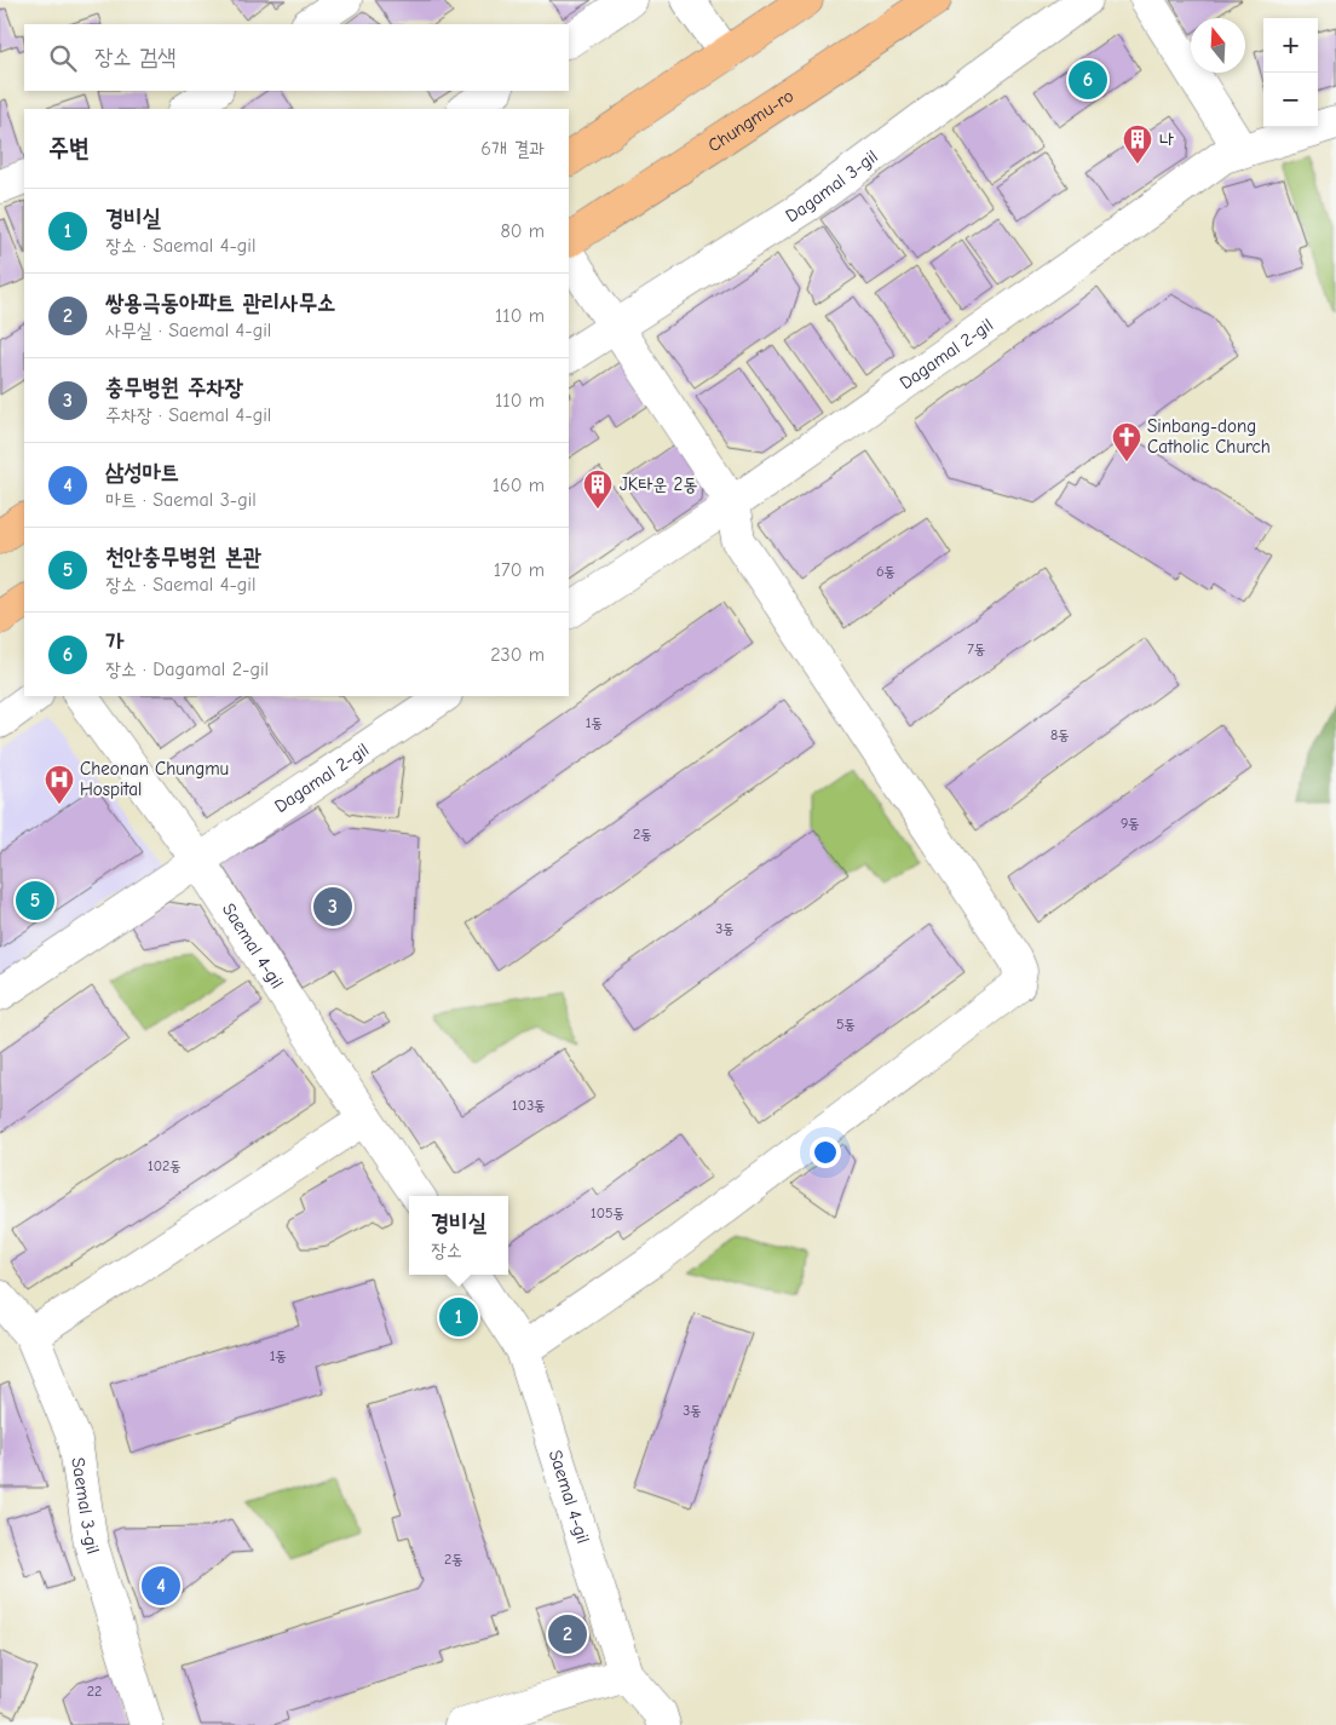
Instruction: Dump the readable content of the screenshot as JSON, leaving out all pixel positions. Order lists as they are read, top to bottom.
{
  "streets": {
    "main road": ["Chungmu-ro"],
    "street": [
      "Dagamal 3-gil",
      "Dagamal 2-gil",
      "Saemal 4-gil",
      "Saemal 3-gil"
    ]
  },
  "crossings": [
    ["Dagamal 2-gil", "Saemal 4-gil"]
  ],
  "places": {
    "building": ["나", "JK타운 2동"],
    "church": ["Sinbang-dong Catholic Church"],
    "hospital": ["Cheonan Chungmu Hospital"]
  },
  "house_numbers": [
    "6동",
    "7동",
    "1동",
    "8동",
    "9동",
    "2동",
    "3동",
    "5동",
    "103동",
    "102동",
    "105동",
    "1동",
    "3동",
    "2동",
    "22"
  ],
  "north": "top",
  "page": {
    "map_buttons": ["+", "−"],
    "search": "장소 검색",
    "pins": [
      "6",
      "5",
      "3",
      "1",
      "4",
      "2"
    ],
    "heading": ["주변", "6개 결과"],
    "list": [
      {
        "mark": "1",
        "name": "경비실",
        "note": "장소 · Saemal 4-gil",
        "value": "80 m"
      },
      {
        "mark": "2",
        "name": "쌍용극동아파트 관리사무소",
        "note": "사무실 · Saemal 4-gil",
        "value": "110 m"
      },
      {
        "mark": "3",
        "name": "충무병원 주차장",
        "note": "주차장 · Saemal 4-gil",
        "value": "110 m"
      },
      {
        "mark": "4",
        "name": "삼성마트",
        "note": "마트 · Saemal 3-gil",
        "value": "160 m"
      },
      {
        "mark": "5",
        "name": "천안충무병원 본관",
        "note": "장소 · Saemal 4-gil",
        "value": "170 m"
      },
      {
        "mark": "6",
        "name": "가",
        "note": "장소 · Dagamal 2-gil",
        "value": "230 m"
      }
    ],
    "popup": ["경비실", "장소"]
  }
}
